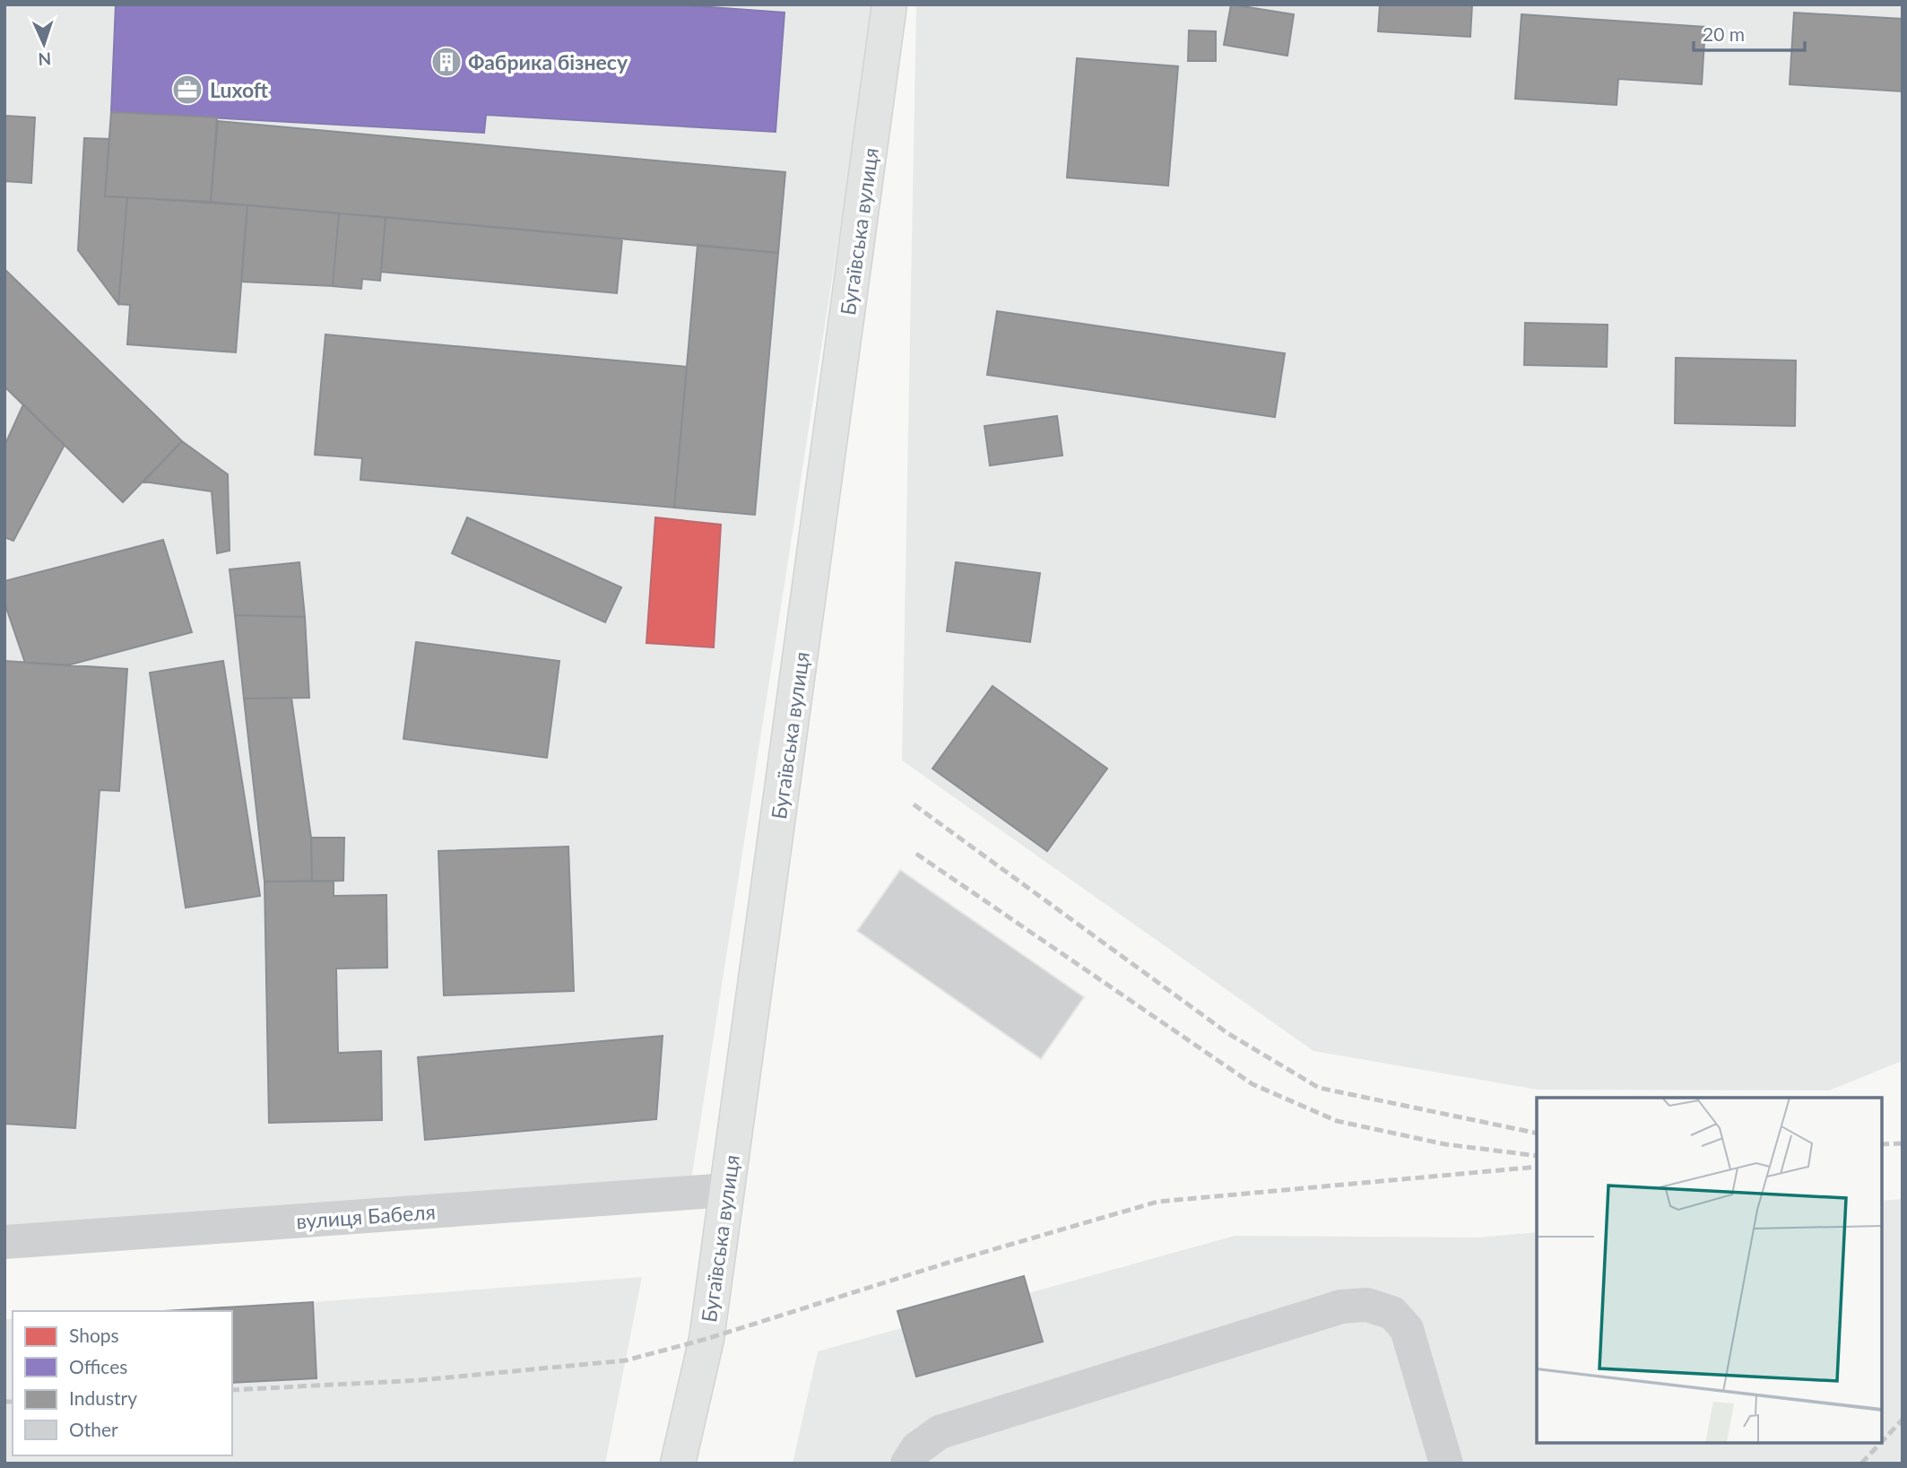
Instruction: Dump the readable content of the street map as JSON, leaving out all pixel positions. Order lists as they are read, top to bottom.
{
  "streets": {
    "main road": ["Бугаївська вулиця"],
    "street": ["вулиця Бабеля"]
  },
  "crossings": [
    ["Бугаївська вулиця", "вулиця Бабеля"]
  ],
  "places": {
    "building": ["Фабрика бізнесу"],
    "office": ["Luxoft"]
  },
  "legend": [
    "Shops",
    "Offices",
    "Industry",
    "Other"
  ],
  "scale_bar": "20 m",
  "north": "bottom"
}
